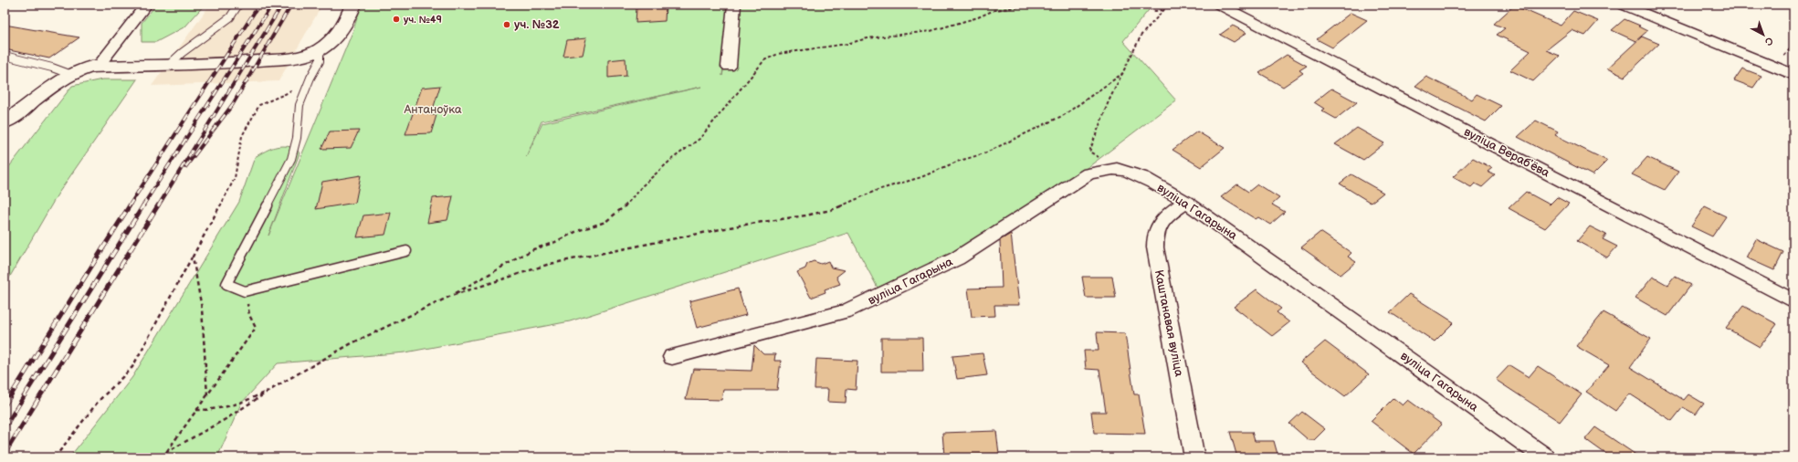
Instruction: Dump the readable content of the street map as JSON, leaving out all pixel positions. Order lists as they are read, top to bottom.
{
  "streets": {
    "street": ["вуліца Верабʼёва", "вуліца Гагарына", "Каштанавая вуліца"]
  },
  "crossings": [
    ["вуліца Гагарына", "Каштанавая вуліца"]
  ],
  "parks": ["Антаноўка"],
  "places": ["уч. №49", "уч. №32"],
  "north": "bottom right"
}
